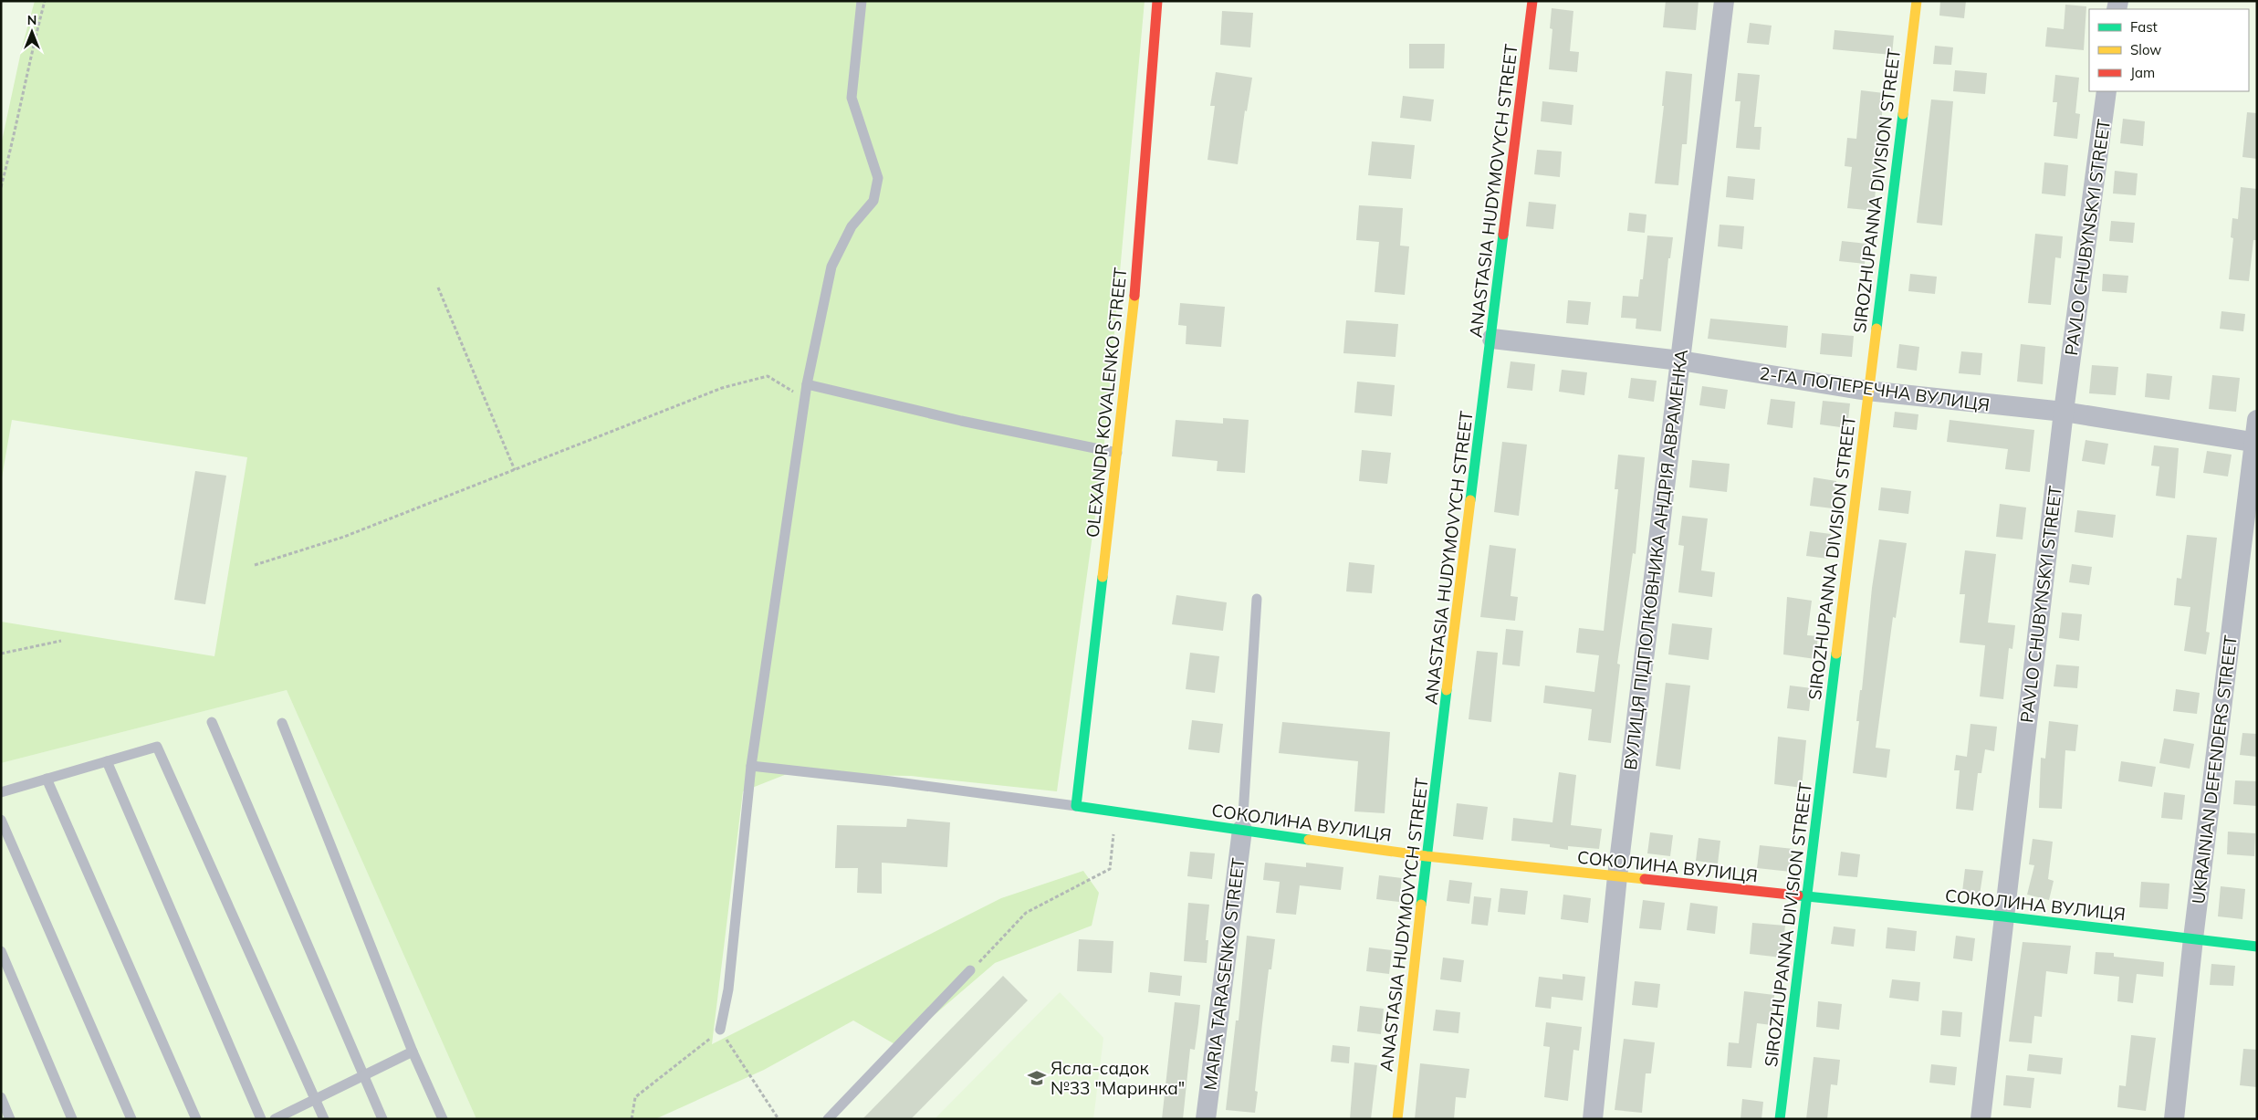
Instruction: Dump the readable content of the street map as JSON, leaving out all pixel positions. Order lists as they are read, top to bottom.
{
  "streets": {
    "street": [
      "ANASTASIA HUDYMOVYCH STREET",
      "SIROZHUPANNA DIVISION STREET",
      "PAVLO CHUBYNSKYI STREET",
      "2-ГА ПОПЕРЕЧНА ВУЛИЦЯ",
      "OLEXANDR KOVALENKO STREET",
      "ВУЛИЦЯ ПІДПОЛКОВНИКА АНДРІЯ АВРАМЕНКА",
      "UKRAINIAN DEFENDERS STREET",
      "СОКОЛИНА ВУЛИЦЯ",
      "MARIA TARASENKO STREET"
    ]
  },
  "crossings": [
    ["ANASTASIA HUDYMOVYCH STREET", "2-ГА ПОПЕРЕЧНА ВУЛИЦЯ"],
    ["ANASTASIA HUDYMOVYCH STREET", "СОКОЛИНА ВУЛИЦЯ"],
    ["SIROZHUPANNA DIVISION STREET", "2-ГА ПОПЕРЕЧНА ВУЛИЦЯ"],
    ["SIROZHUPANNA DIVISION STREET", "СОКОЛИНА ВУЛИЦЯ"],
    ["PAVLO CHUBYNSKYI STREET", "2-ГА ПОПЕРЕЧНА ВУЛИЦЯ"],
    ["PAVLO CHUBYNSKYI STREET", "СОКОЛИНА ВУЛИЦЯ"],
    ["2-ГА ПОПЕРЕЧНА ВУЛИЦЯ", "ВУЛИЦЯ ПІДПОЛКОВНИКА АНДРІЯ АВРАМЕНКА"],
    ["2-ГА ПОПЕРЕЧНА ВУЛИЦЯ", "UKRAINIAN DEFENDERS STREET"],
    ["OLEXANDR KOVALENKO STREET", "СОКОЛИНА ВУЛИЦЯ"],
    ["ВУЛИЦЯ ПІДПОЛКОВНИКА АНДРІЯ АВРАМЕНКА", "СОКОЛИНА ВУЛИЦЯ"],
    ["UKRAINIAN DEFENDERS STREET", "СОКОЛИНА ВУЛИЦЯ"],
    ["СОКОЛИНА ВУЛИЦЯ", "MARIA TARASENKO STREET"]
  ],
  "places": {
    "school or university": ["Ясла-садок №33 \"Маринка\""]
  },
  "legend": ["Fast", "Slow", "Jam"],
  "north": "top"
}
